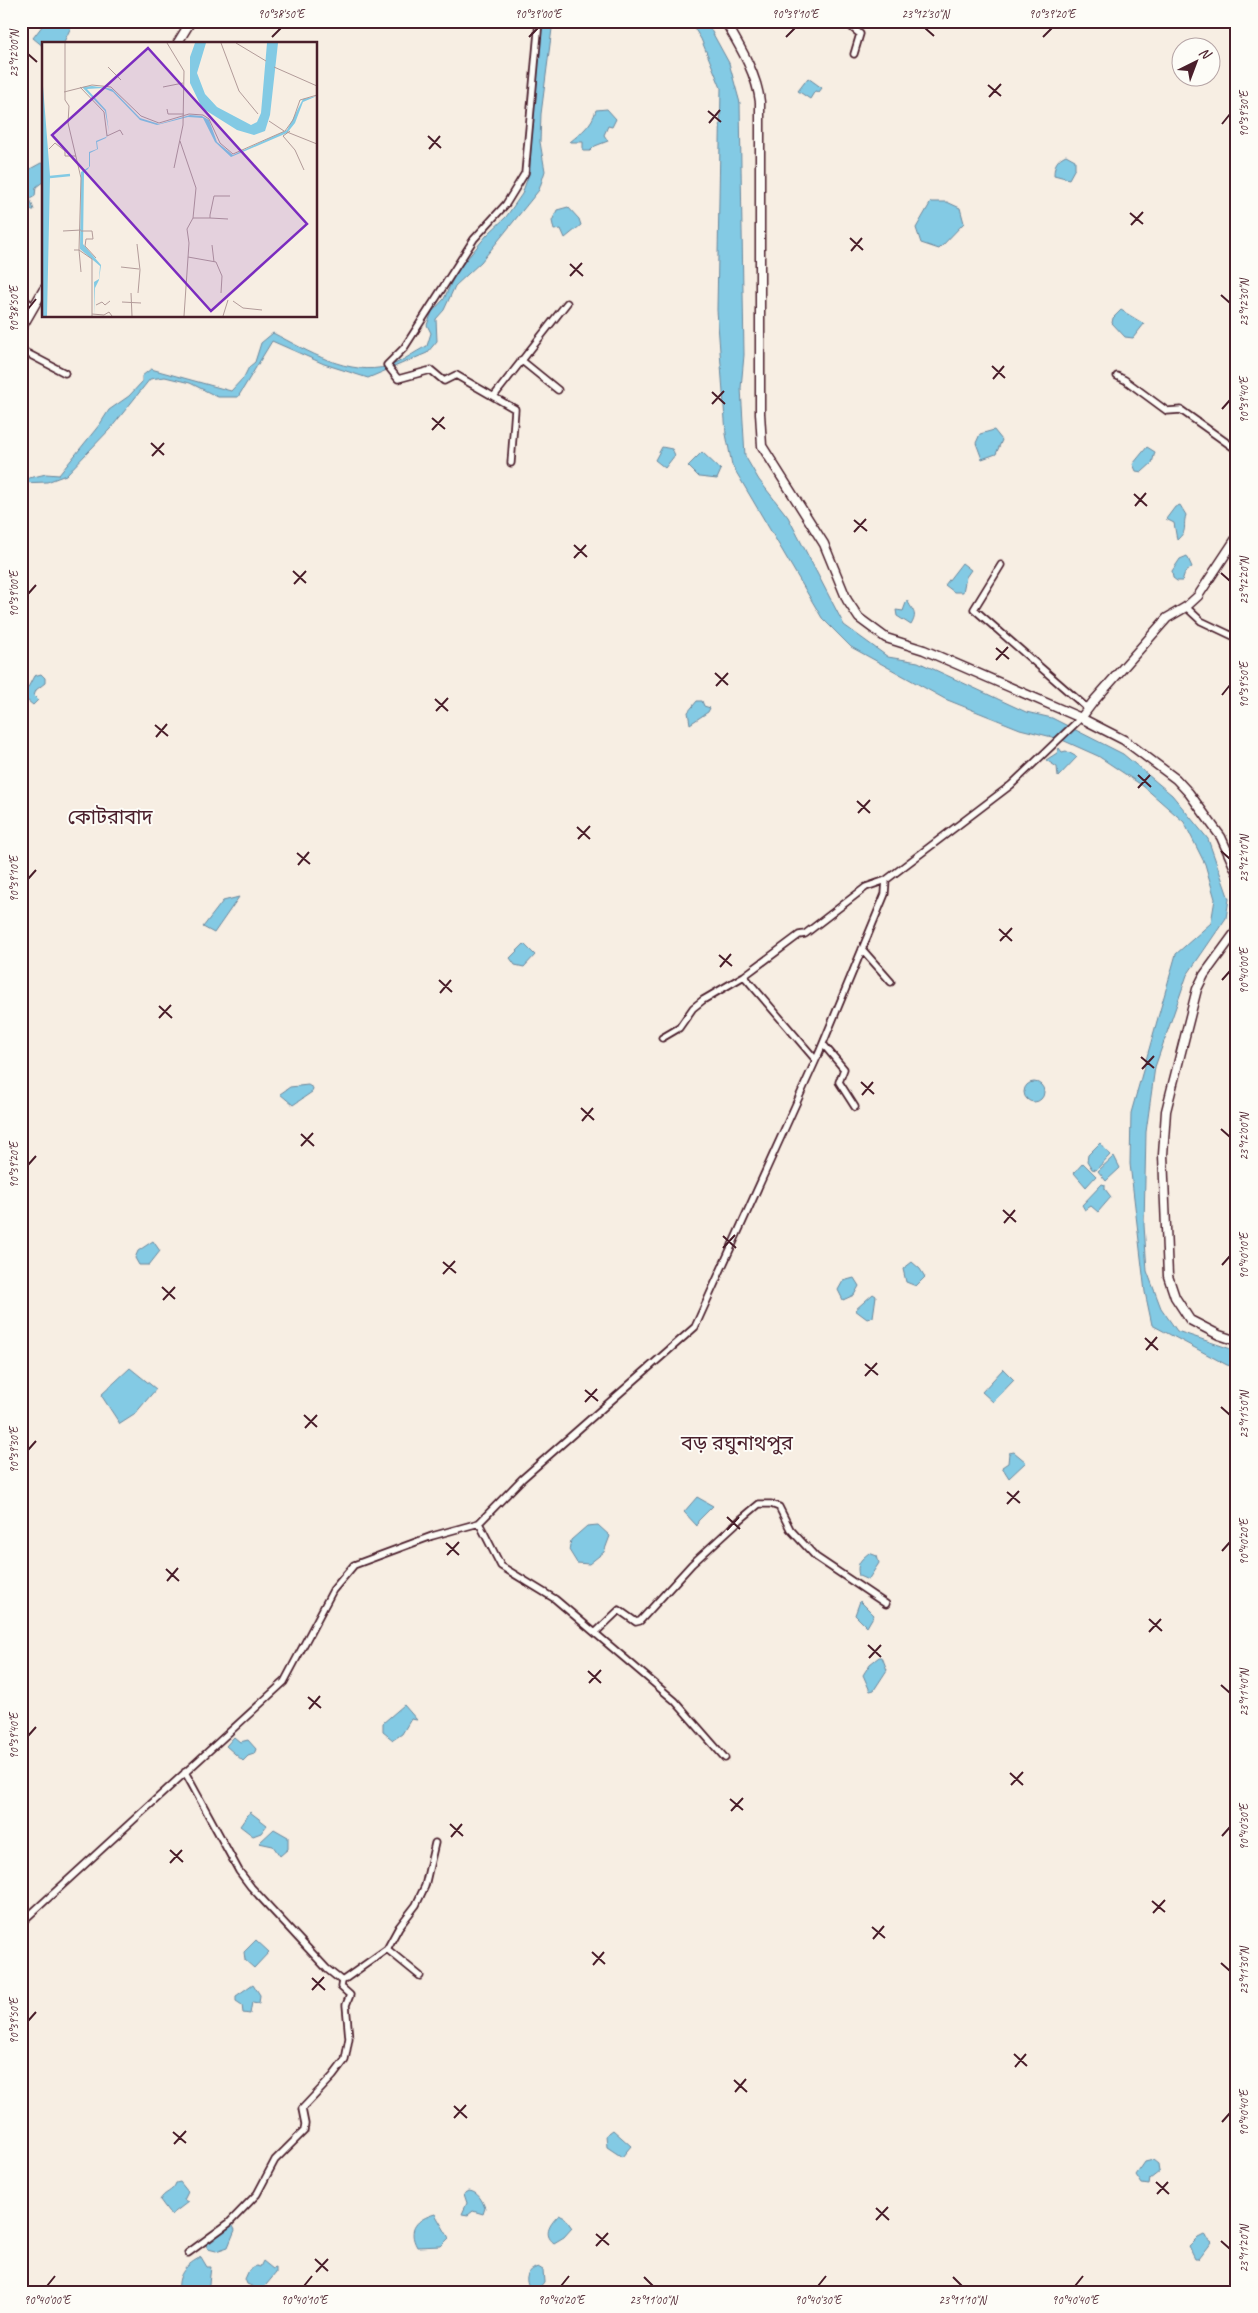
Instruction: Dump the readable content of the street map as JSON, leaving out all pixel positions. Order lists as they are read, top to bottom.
{
  "districts": ["কোটরাবাদ", "বড় রঘুনাথপুর"],
  "north": "top right",
  "coordinates": [
    "90°38'50\"E",
    "90°39'00\"E",
    "90°39'10\"E",
    "23°12'30\"N",
    "90°39'20\"E",
    "23°12'00\"N",
    "90°39'30\"E",
    "90°39'40\"E",
    "23°12'20\"N",
    "90°39'50\"E",
    "23°12'10\"N",
    "90°40'00\"E",
    "90°40'10\"E",
    "23°11'50\"N",
    "90°40'20\"E",
    "23°11'40\"N",
    "90°40'30\"E",
    "23°11'30\"N",
    "90°40'40\"E",
    "23°11'20\"N",
    "23°11'00\"N",
    "23°11'10\"N"
  ]
}
